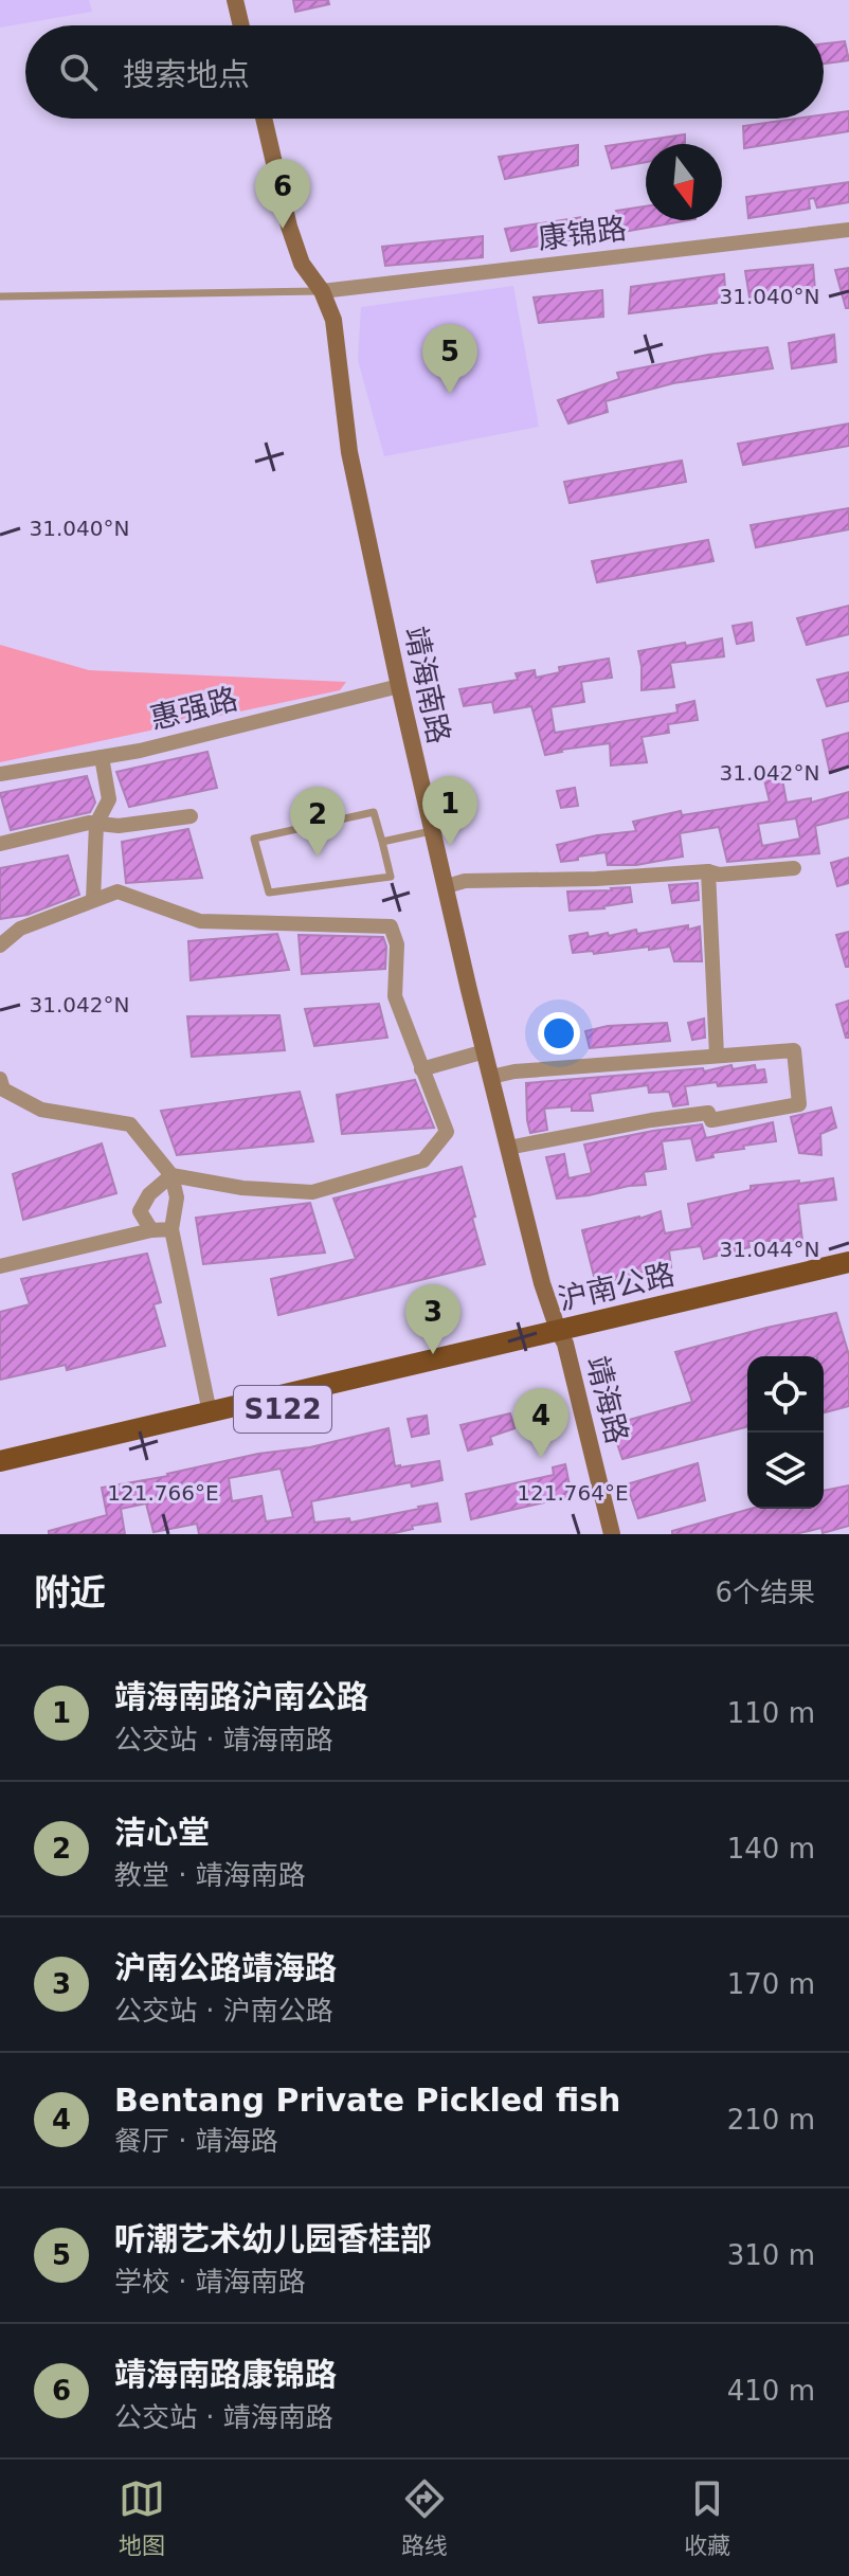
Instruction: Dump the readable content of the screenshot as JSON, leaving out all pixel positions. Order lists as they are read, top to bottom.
{
  "streets": {
    "main road": ["沪南公路", "S122"],
    "street": [
      "康锦路",
      "靖海南路",
      "惠强路",
      "靖海路"
    ]
  },
  "crossings": [
    ["康锦路", "靖海南路"],
    ["靖海南路", "惠强路"],
    ["靖海南路", "沪南公路"],
    ["靖海南路", "靖海路"],
    ["沪南公路", "靖海路"]
  ],
  "north": "bottom",
  "page": {
    "search": "搜索地点",
    "pins": [
      "6",
      "5",
      "1",
      "2",
      "3",
      "4"
    ],
    "heading": ["附近", "6个结果"],
    "list": [
      {
        "mark": "1",
        "name": "靖海南路沪南公路",
        "note": "公交站 · 靖海南路",
        "value": "110 m"
      },
      {
        "mark": "2",
        "name": "洁心堂",
        "note": "教堂 · 靖海南路",
        "value": "140 m"
      },
      {
        "mark": "3",
        "name": "沪南公路靖海路",
        "note": "公交站 · 沪南公路",
        "value": "170 m"
      },
      {
        "mark": "4",
        "name": "Bentang Private Pickled fish",
        "note": "餐厅 · 靖海路",
        "value": "210 m"
      },
      {
        "mark": "5",
        "name": "听潮艺术幼儿园香桂部",
        "note": "学校 · 靖海南路",
        "value": "310 m"
      },
      {
        "mark": "6",
        "name": "靖海南路康锦路",
        "note": "公交站 · 靖海南路",
        "value": "410 m"
      }
    ],
    "nav": ["地图", "路线", "收藏"]
  },
  "coordinates": [
    "31.040°N",
    "31.042°N",
    "31.044°N",
    "121.766°E",
    "121.764°E"
  ]
}
